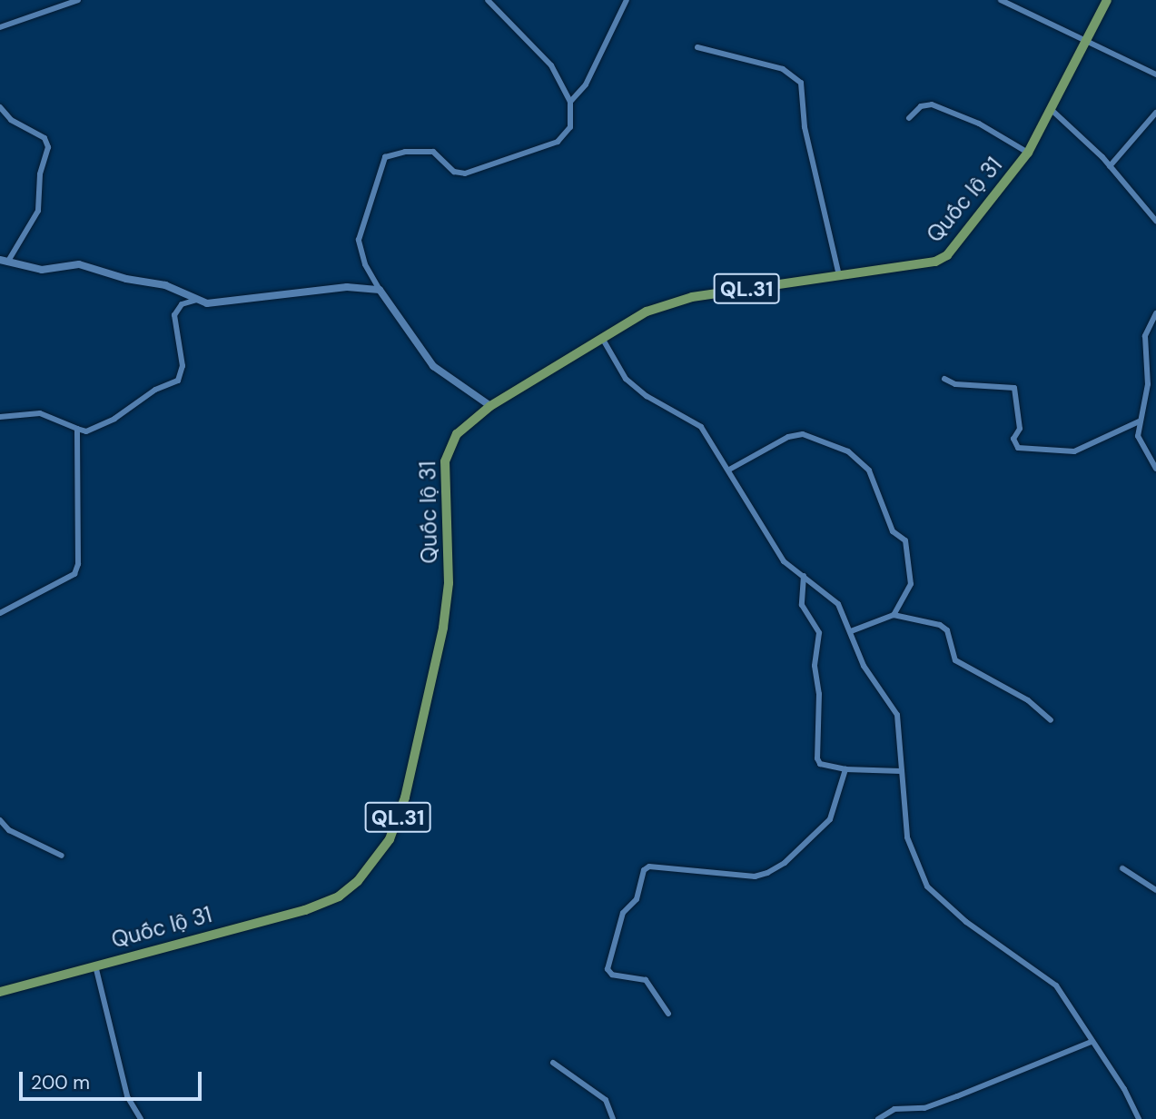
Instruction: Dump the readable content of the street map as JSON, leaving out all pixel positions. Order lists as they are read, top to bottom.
{
  "streets": {
    "highway": ["Quốc lộ 31", "QL.31"]
  },
  "scale_bar": "200 m"
}
